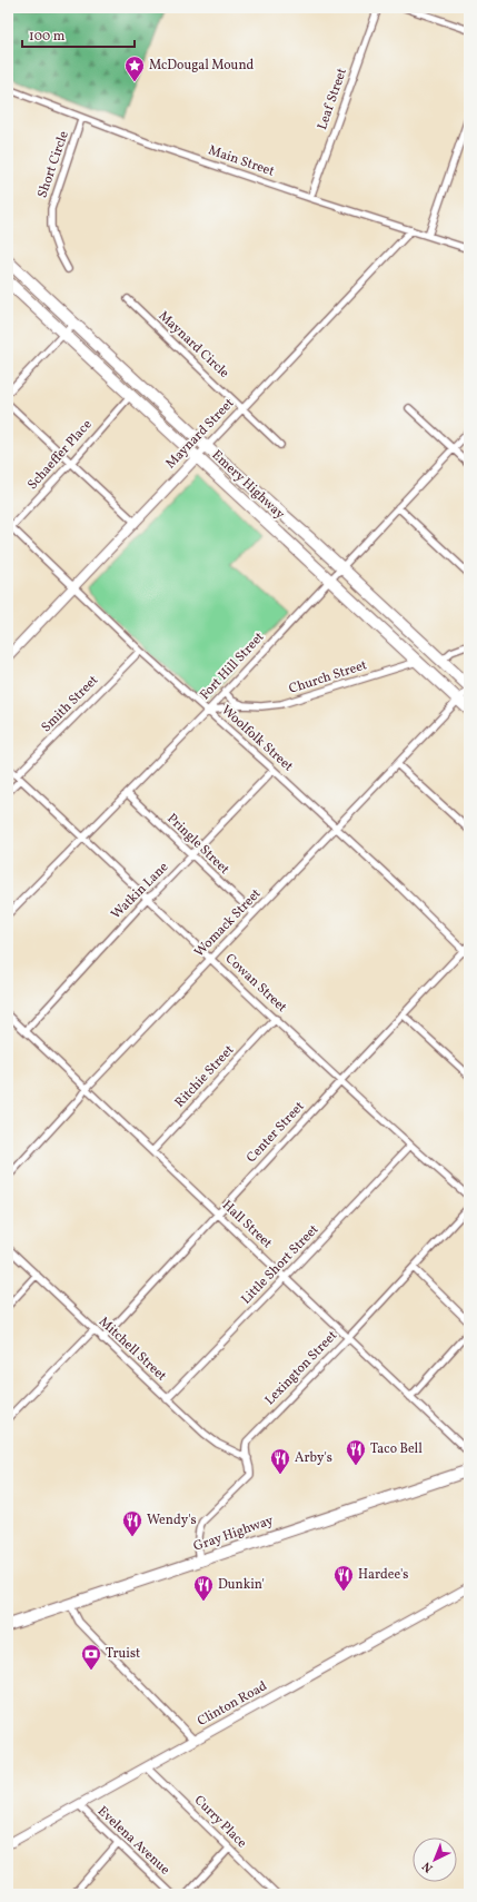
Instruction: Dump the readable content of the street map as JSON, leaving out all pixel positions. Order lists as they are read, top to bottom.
{
  "streets": {
    "highway": ["Emery Highway", "Gray Highway"],
    "street": [
      "Leaf Street",
      "Main Street",
      "Short Circle",
      "Maynard Circle",
      "Maynard Street",
      "Schaeffer Place",
      "Fort Hill Street",
      "Church Street",
      "Smith Street",
      "Woolfolk Street",
      "Pringle Street",
      "Watkin Lane",
      "Womack Street",
      "Cowan Street",
      "Ritchie Street",
      "Center Street",
      "Hall Street",
      "Little Short Street",
      "Mitchell Street",
      "Lexington Street",
      "Clinton Road",
      "Curry Place",
      "Evelena Avenue"
    ]
  },
  "crossings": [
    ["Leaf Street", "Main Street"],
    ["Main Street", "Short Circle"],
    ["Main Street", "Maynard Street"],
    ["Maynard Circle", "Maynard Street"],
    ["Maynard Street", "Emery Highway"],
    ["Maynard Street", "Woolfolk Street"],
    ["Schaeffer Place", "Emery Highway"],
    ["Schaeffer Place", "Woolfolk Street"],
    ["Emery Highway", "Fort Hill Street"],
    ["Emery Highway", "Church Street"],
    ["Emery Highway", "Womack Street"],
    ["Fort Hill Street", "Church Street"],
    ["Fort Hill Street", "Woolfolk Street"],
    ["Fort Hill Street", "Pringle Street"],
    ["Fort Hill Street", "Cowan Street"],
    ["Church Street", "Woolfolk Street"],
    ["Smith Street", "Woolfolk Street"],
    ["Smith Street", "Cowan Street"],
    ["Woolfolk Street", "Watkin Lane"],
    ["Woolfolk Street", "Womack Street"],
    ["Woolfolk Street", "Center Street"],
    ["Pringle Street", "Watkin Lane"],
    ["Pringle Street", "Womack Street"],
    ["Watkin Lane", "Cowan Street"],
    ["Watkin Lane", "Hall Street"],
    ["Womack Street", "Cowan Street"],
    ["Womack Street", "Hall Street"],
    ["Cowan Street", "Ritchie Street"],
    ["Cowan Street", "Center Street"],
    ["Cowan Street", "Little Short Street"],
    ["Ritchie Street", "Hall Street"],
    ["Center Street", "Hall Street"],
    ["Center Street", "Mitchell Street"],
    ["Hall Street", "Little Short Street"],
    ["Hall Street", "Lexington Street"],
    ["Little Short Street", "Mitchell Street"],
    ["Mitchell Street", "Lexington Street"],
    ["Lexington Street", "Gray Highway"],
    ["Clinton Road", "Curry Place"],
    ["Clinton Road", "Evelena Avenue"]
  ],
  "places": {
    "place": ["McDougal Mound"],
    "restaurant": [
      "Taco Bell",
      "Arby's",
      "Wendy's",
      "Hardee's",
      "Dunkin'"
    ],
    "bank": ["Truist"]
  },
  "scale_bar": "100 m",
  "north": "bottom left"
}
